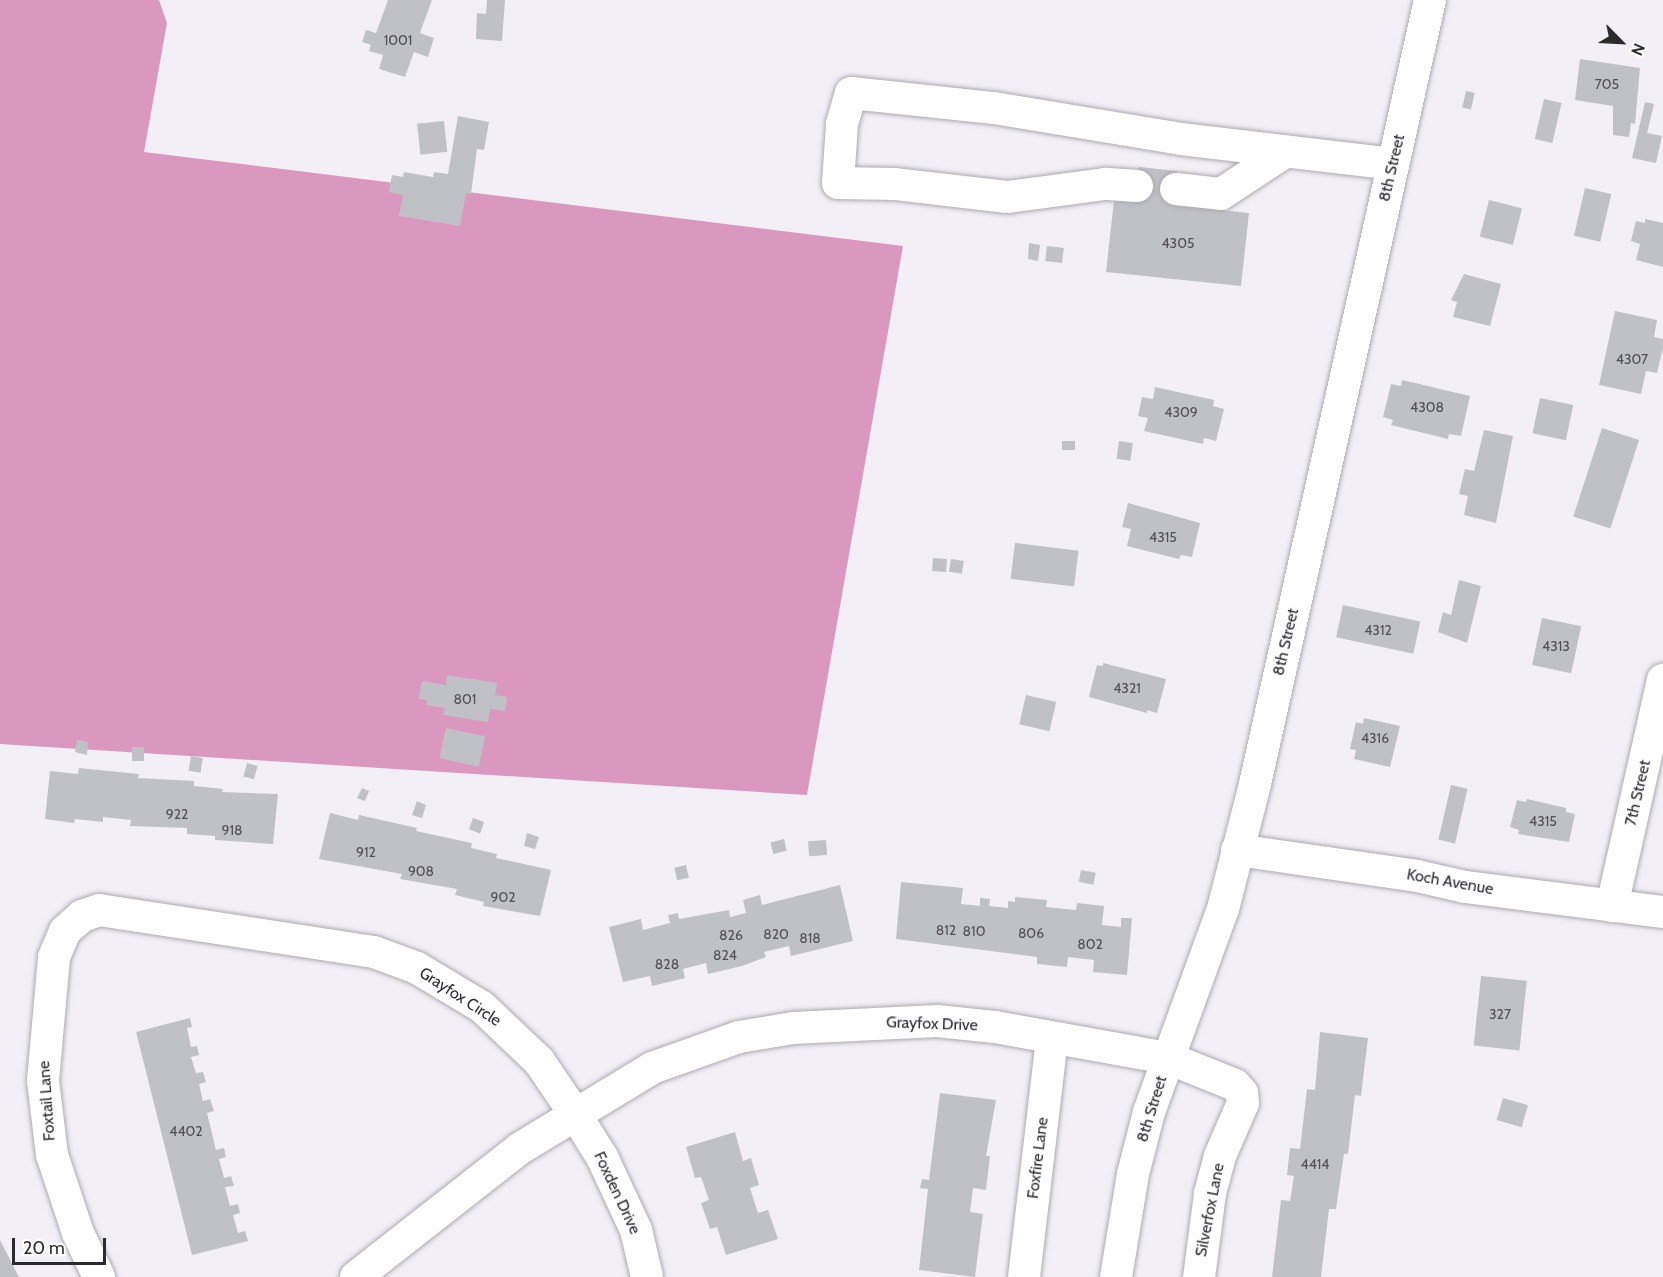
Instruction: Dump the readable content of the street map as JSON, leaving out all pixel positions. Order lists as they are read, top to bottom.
{
  "streets": {
    "street": [
      "8th Street",
      "7th Street",
      "Koch Avenue",
      "Grayfox Circle",
      "Grayfox Drive",
      "Foxtail Lane",
      "Foxfire Lane",
      "Foxden Drive",
      "Silverfox Lane"
    ]
  },
  "crossings": [
    ["8th Street", "Koch Avenue"],
    ["8th Street", "Grayfox Drive"],
    ["7th Street", "Koch Avenue"],
    ["Grayfox Circle", "Grayfox Drive"],
    ["Grayfox Circle", "Foxtail Lane"],
    ["Grayfox Circle", "Foxden Drive"],
    ["Grayfox Drive", "Foxfire Lane"],
    ["Grayfox Drive", "Foxden Drive"],
    ["Grayfox Drive", "Silverfox Lane"]
  ],
  "house_numbers": [
    "1001",
    "705",
    "4305",
    "4307",
    "4308",
    "4309",
    "4315",
    "4312",
    "4313",
    "4321",
    "801",
    "4316",
    "922",
    "4315",
    "918",
    "912",
    "908",
    "902",
    "812",
    "810",
    "806",
    "820",
    "826",
    "818",
    "802",
    "824",
    "828",
    "327",
    "4402",
    "4414"
  ],
  "scale_bar": "20 m",
  "north": "bottom right"
}
